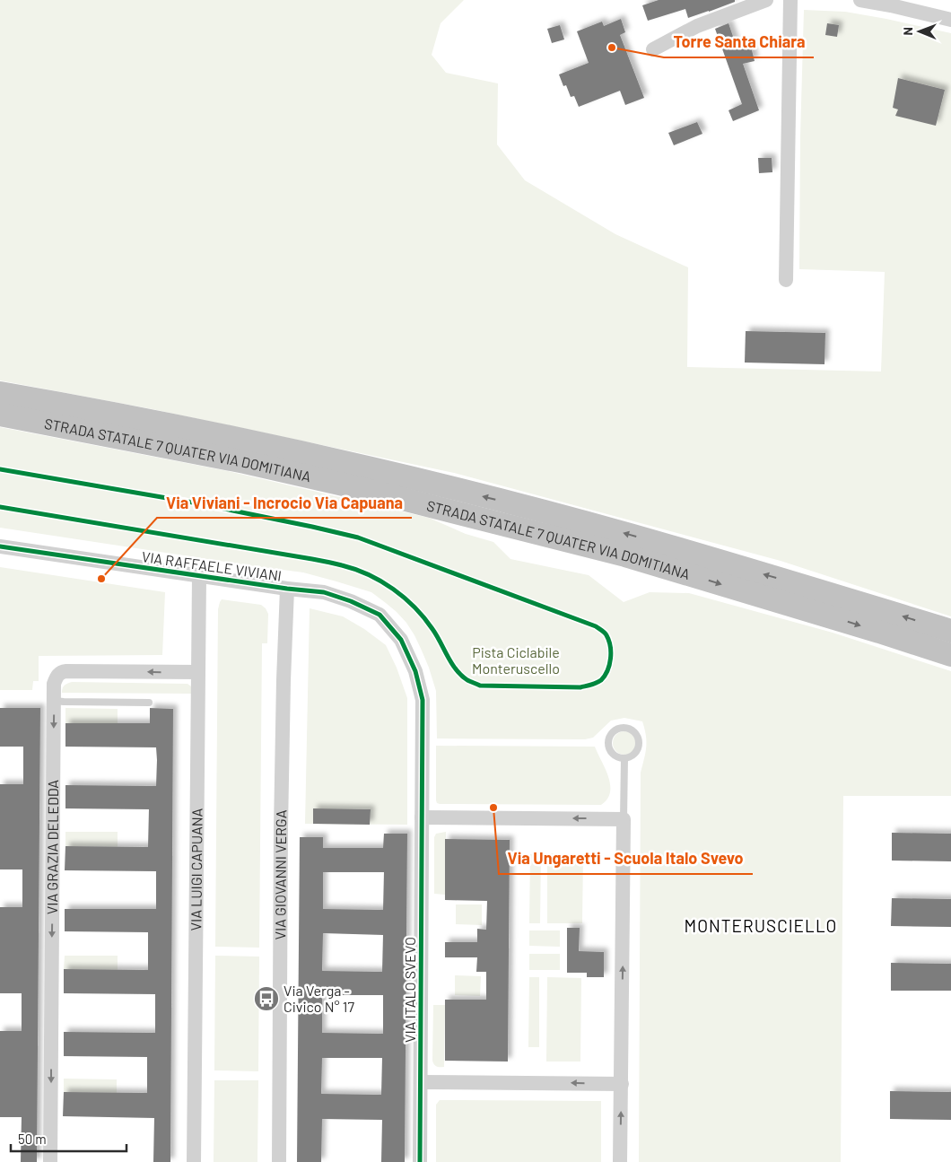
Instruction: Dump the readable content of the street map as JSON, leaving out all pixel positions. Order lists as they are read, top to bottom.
{
  "streets": {
    "highway": ["STRADA STATALE 7 QUATER VIA DOMITIANA"],
    "street": [
      "VIA RAFFAELE VIVIANI",
      "VIA GRAZIA DELEDDA",
      "VIA LUIGI CAPUANA",
      "VIA GIOVANNI VERGA",
      "VIA ITALO SVEVO"
    ]
  },
  "crossings": [
    ["VIA RAFFAELE VIVIANI", "VIA LUIGI CAPUANA"],
    ["VIA RAFFAELE VIVIANI", "VIA GIOVANNI VERGA"],
    ["VIA RAFFAELE VIVIANI", "VIA ITALO SVEVO"],
    ["VIA GRAZIA DELEDDA", "VIA LUIGI CAPUANA"]
  ],
  "one_way": ["VIA GRAZIA DELEDDA"],
  "districts": ["MONTERUSCIELLO"],
  "parks": ["Pista Ciclabile Monteruscello"],
  "places": {
    "other": ["Torre Santa Chiara", "Via Viviani - Incrocio Via Capuana", "Via Ungaretti - Scuola Italo Svevo"],
    "bus stop": ["Via Verga - Civico N° 17"]
  },
  "scale_bar": "50 m",
  "north": "left"
}
